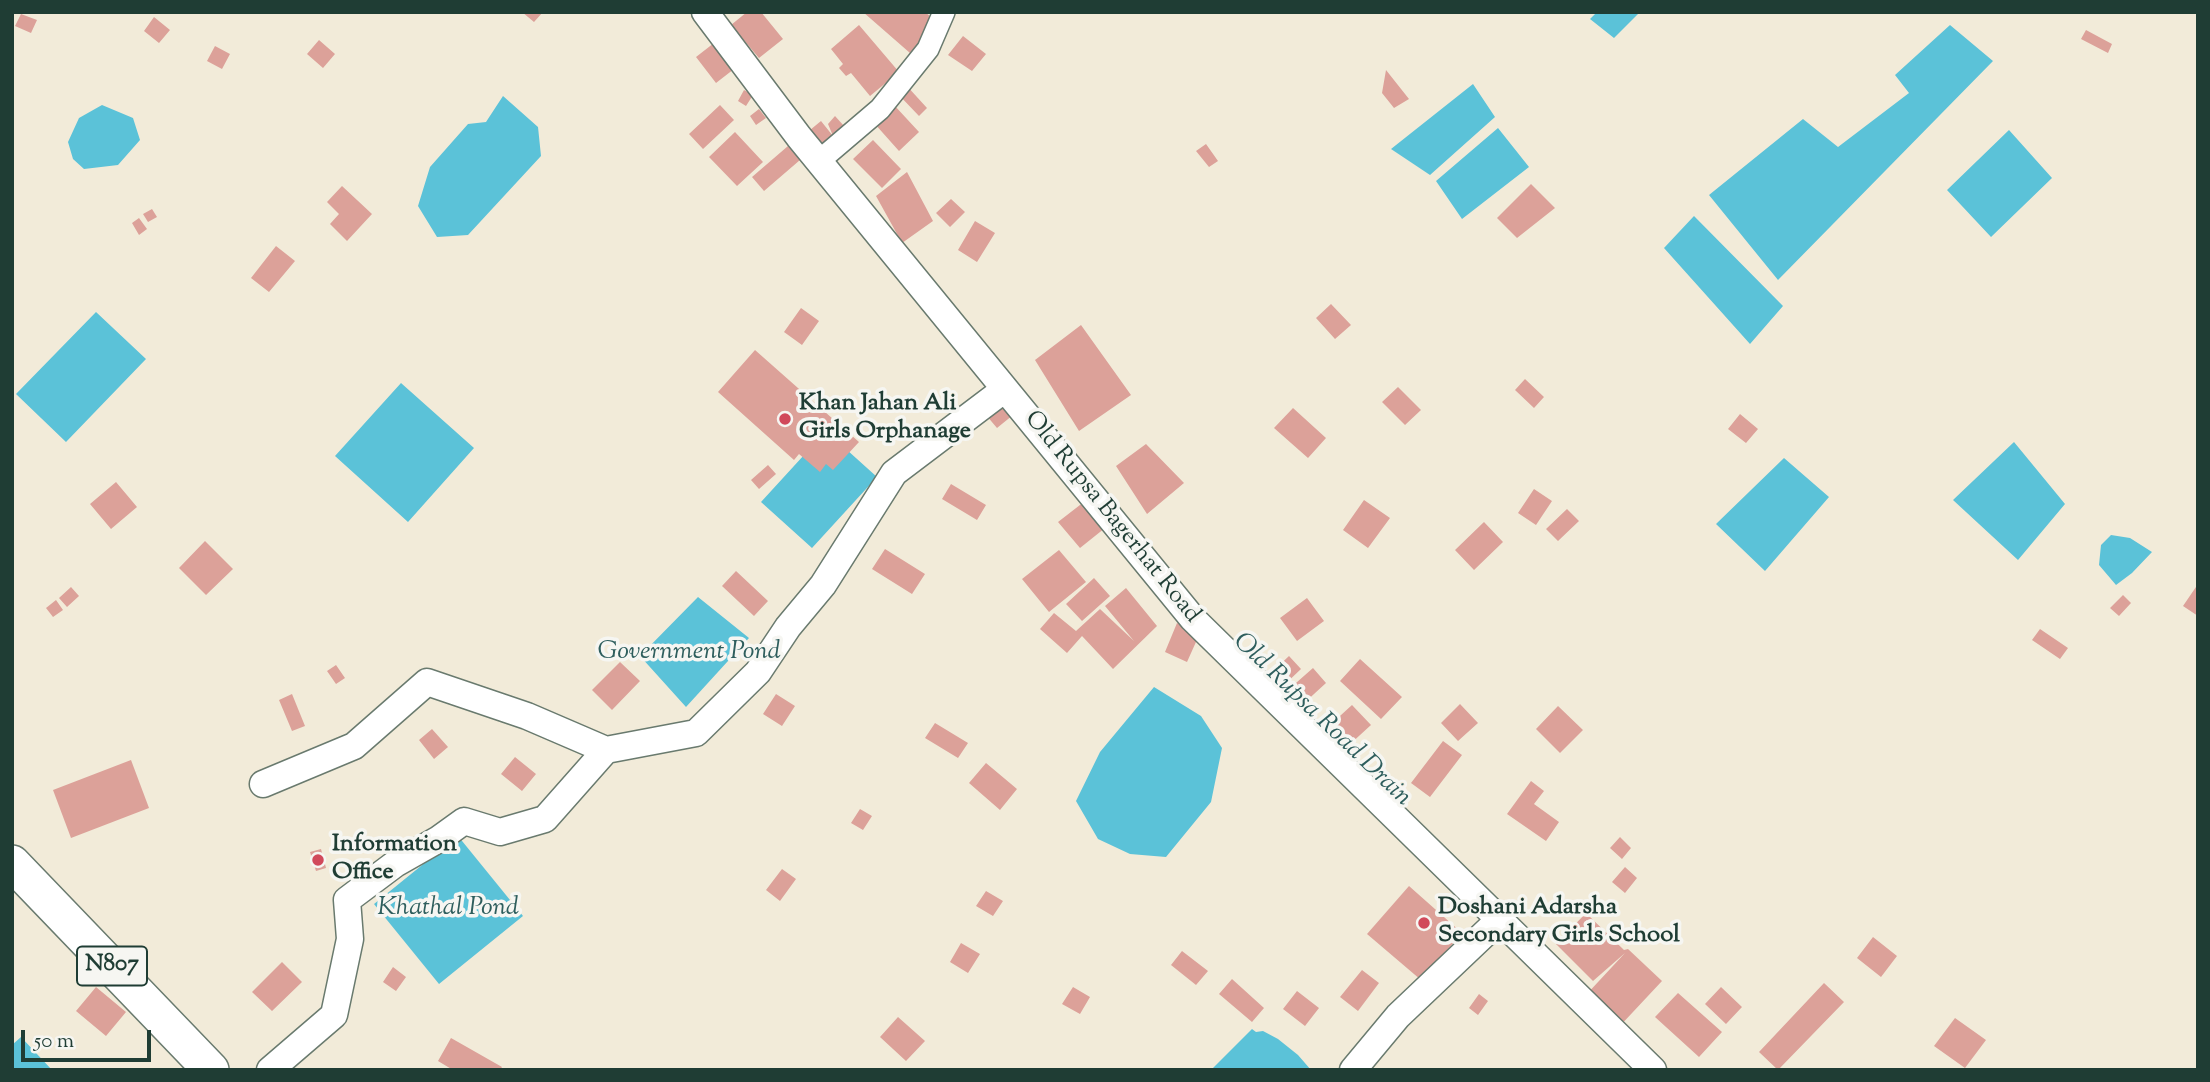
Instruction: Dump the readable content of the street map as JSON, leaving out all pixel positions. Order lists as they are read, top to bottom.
{
  "streets": {
    "highway": ["N807"],
    "street": ["Old Rupsa Bagerhat Road"]
  },
  "water": ["Government Pond", "Old Rupsa Road Drain", "Khathal Pond"],
  "places": ["Khan Jahan Ali Girls Orphanage", "Information Office", "Doshani Adarsha Secondary Girls School"],
  "scale_bar": "50 m"
}
